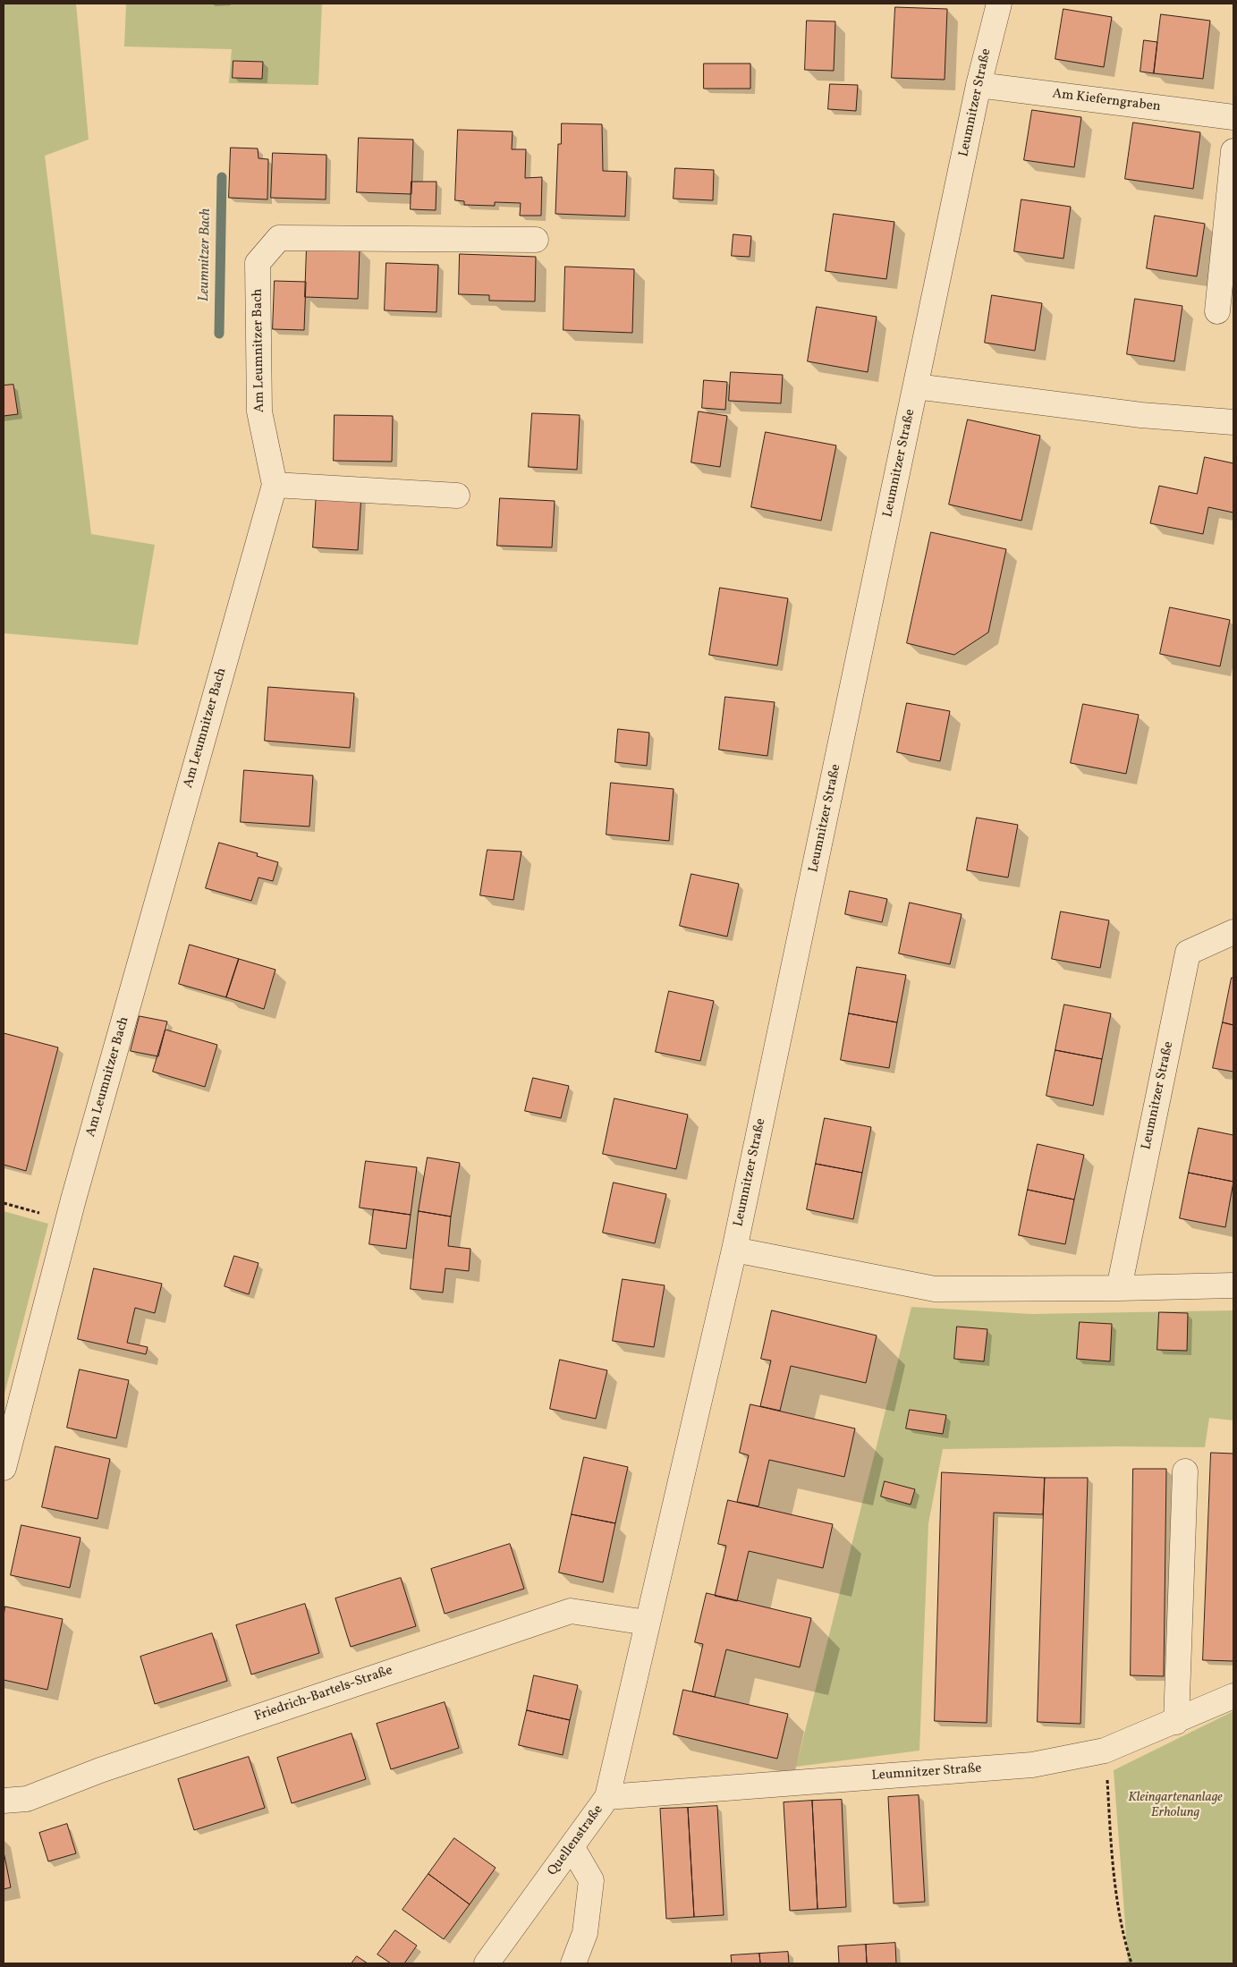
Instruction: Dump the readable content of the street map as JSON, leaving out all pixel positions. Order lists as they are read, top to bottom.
{
  "streets": {
    "street": [
      "Am Kieferngraben",
      "Leumnitzer Straße",
      "Am Leumnitzer Bach",
      "Friedrich-Bartels-Straße",
      "Quellenstraße"
    ]
  },
  "crossings": [
    ["Am Kieferngraben", "Leumnitzer Straße"],
    ["Leumnitzer Straße", "Friedrich-Bartels-Straße"],
    ["Leumnitzer Straße", "Quellenstraße"],
    ["Friedrich-Bartels-Straße", "Quellenstraße"]
  ],
  "water": ["Leumnitzer Bach"],
  "parks": ["Kleingartenanlage Erholung"]
}
